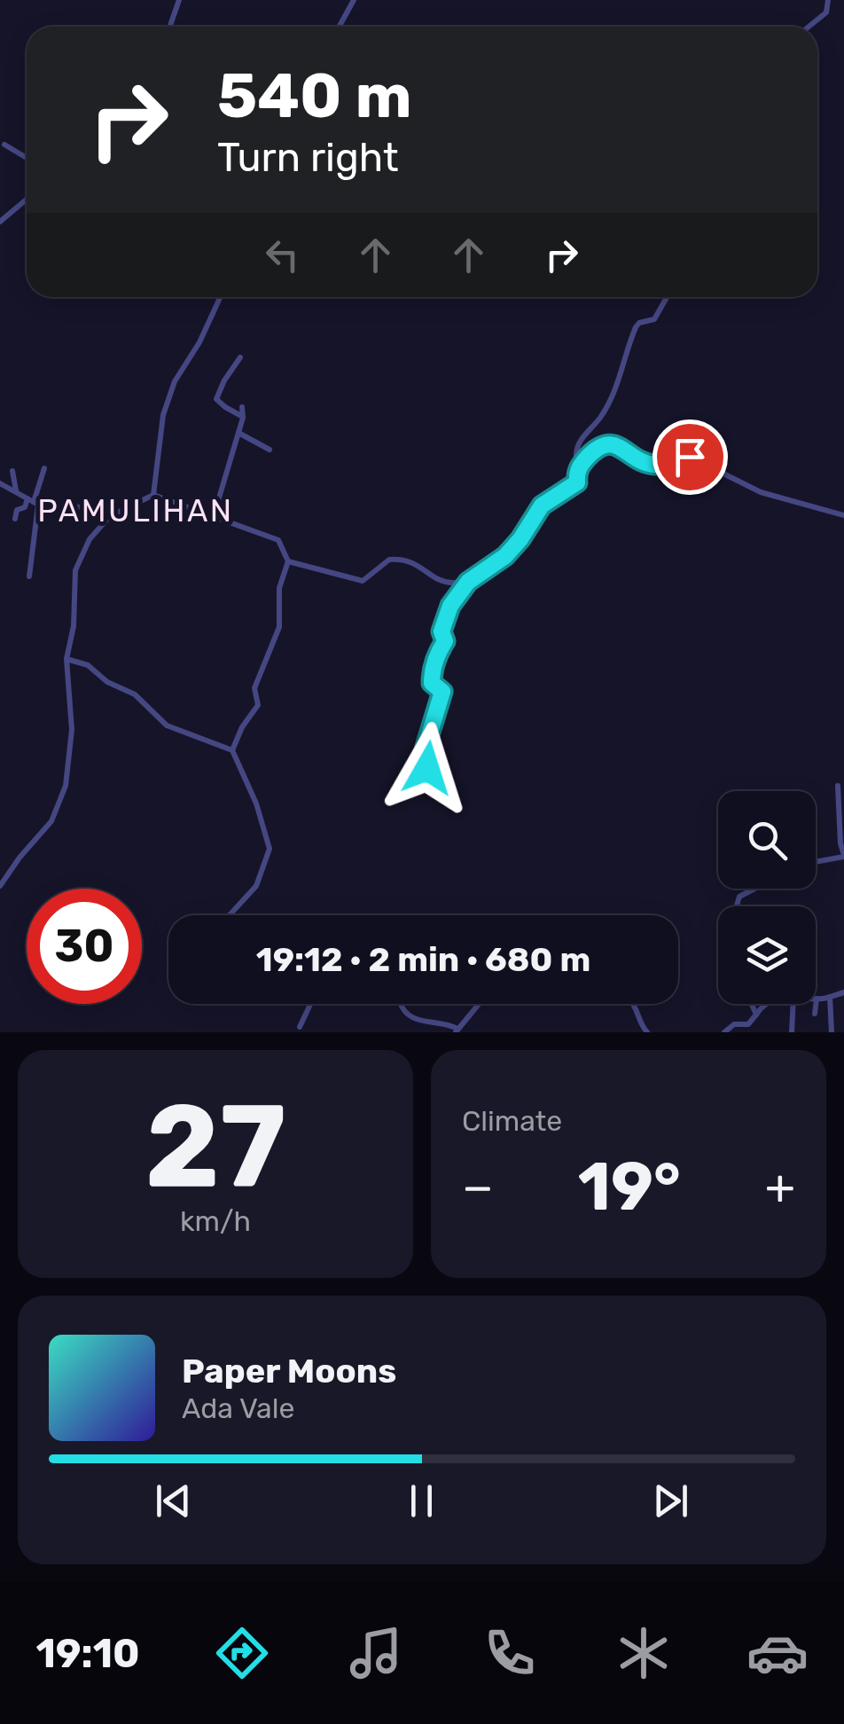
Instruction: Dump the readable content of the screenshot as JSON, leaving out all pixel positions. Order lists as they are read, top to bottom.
{
  "districts": ["PAMULIHAN"],
  "page": {
    "turn": ["540 m", "Turn right"],
    "limit": "30",
    "trip": "19:12 · 2 min · 680 m",
    "tile": [
      ["27", "km/h"],
      "Climate"
    ],
    "heat": ["−", "19°", "+"],
    "song": ["Paper Moons", "Ada Vale"],
    "tabs": "19:10"
  }
}
